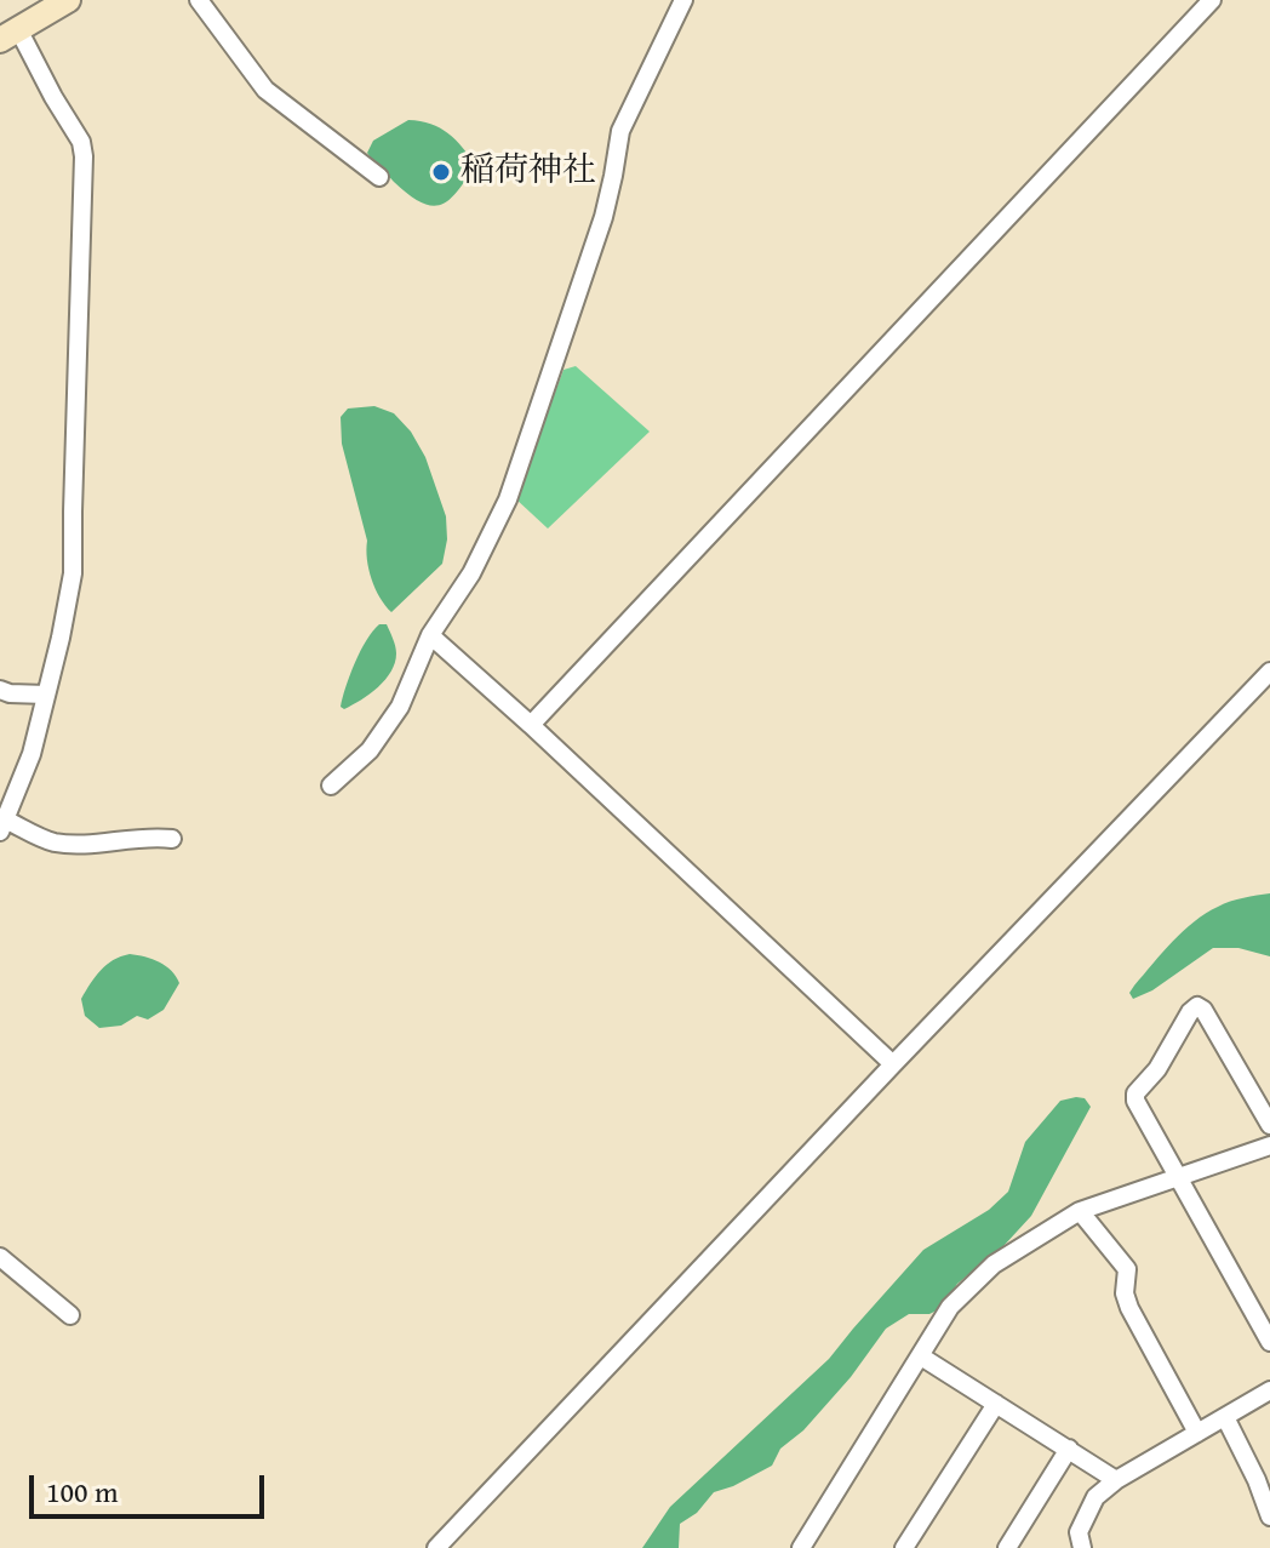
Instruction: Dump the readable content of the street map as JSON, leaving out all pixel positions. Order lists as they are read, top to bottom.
{
  "places": ["稲荷神社"],
  "scale_bar": "100 m"
}
